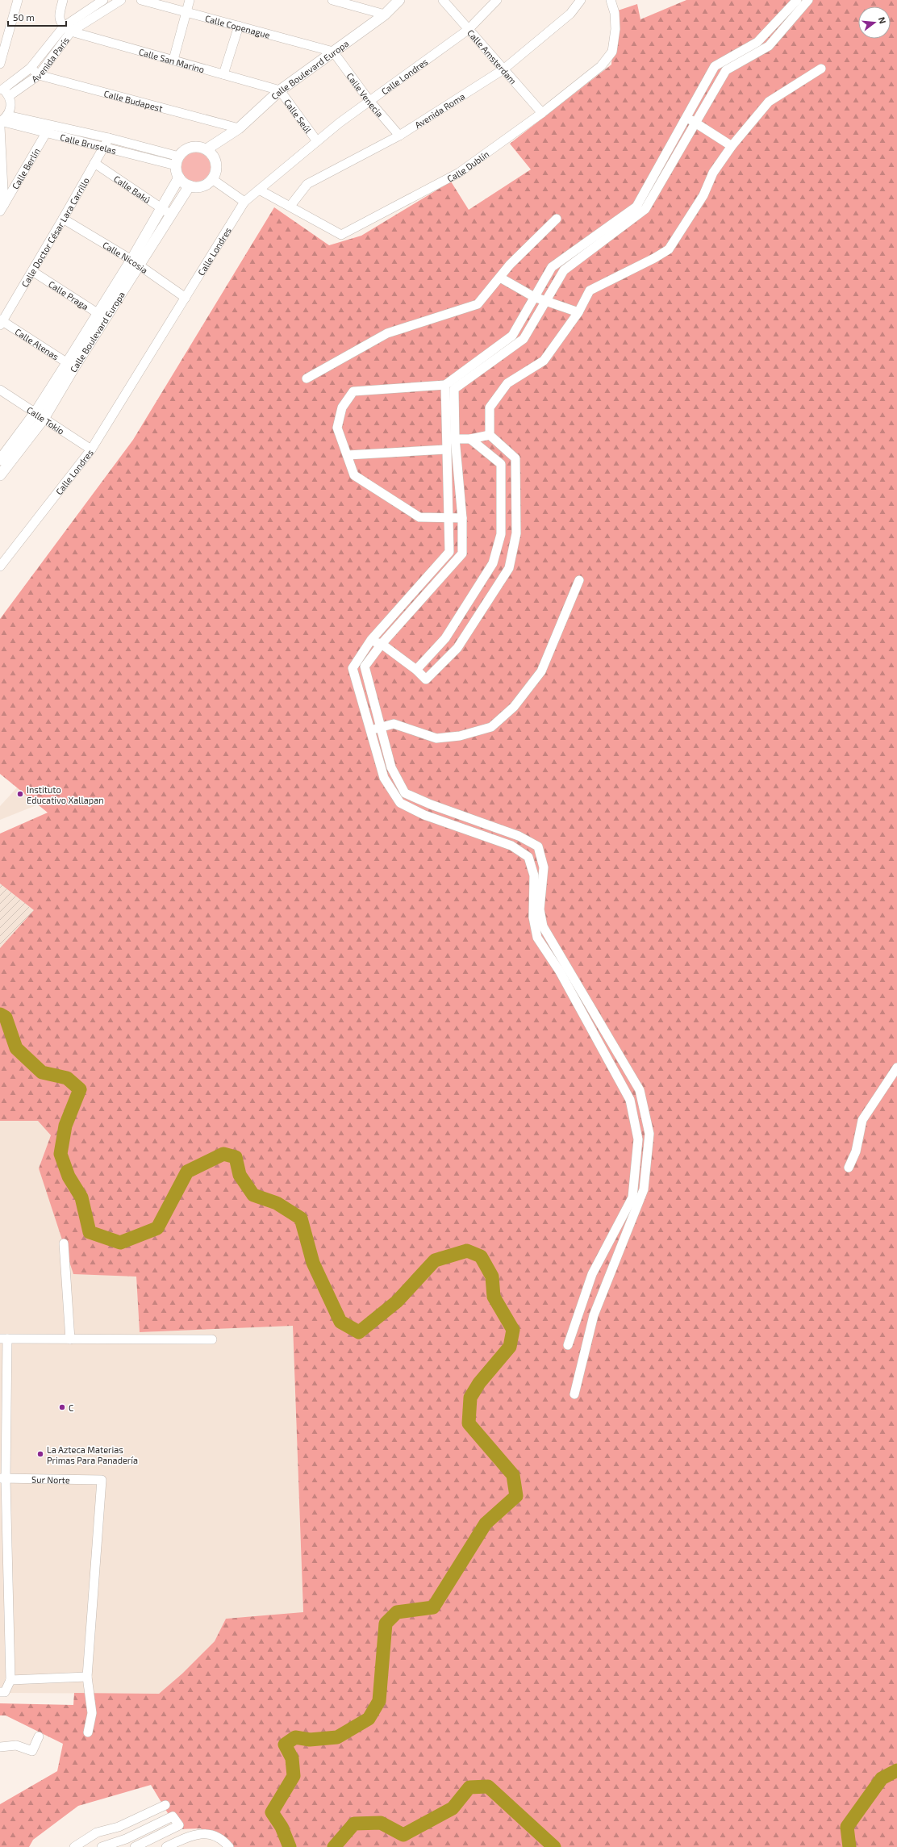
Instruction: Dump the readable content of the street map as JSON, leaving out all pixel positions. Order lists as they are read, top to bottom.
{
  "streets": {
    "main road": ["Calle Boulevard Europa"],
    "street": [
      "Calle Copenague",
      "Calle Amsterdam",
      "Avenida París",
      "Calle San Marino",
      "Calle Londres",
      "Calle Venecia",
      "Calle Budapest",
      "Avenida Roma",
      "Calle Seúl",
      "Calle Bruselas",
      "Calle Dublín",
      "Calle Berlín",
      "Calle Bakú",
      "Calle Doctor César Lara Carrillo",
      "Calle Nicosia",
      "Calle Praga",
      "Calle Atenas",
      "Calle Tokio",
      "Sur Norte"
    ]
  },
  "crossings": [
    ["Calle Copenague", "Calle Boulevard Europa"],
    ["Calle Copenague", "Calle Venecia"],
    ["Calle Amsterdam", "Calle Londres"],
    ["Calle Amsterdam", "Avenida Roma"],
    ["Calle Amsterdam", "Calle Dublín"],
    ["Avenida París", "Calle San Marino"],
    ["Avenida París", "Calle Budapest"],
    ["Calle San Marino", "Calle Boulevard Europa"],
    ["Calle San Marino", "Calle Seúl"],
    ["Calle Boulevard Europa", "Calle Venecia"],
    ["Calle Boulevard Europa", "Calle Budapest"],
    ["Calle Boulevard Europa", "Calle Seúl"],
    ["Calle Boulevard Europa", "Calle Bruselas"],
    ["Calle Boulevard Europa", "Calle Bakú"],
    ["Calle Boulevard Europa", "Calle Nicosia"],
    ["Calle Boulevard Europa", "Calle Praga"],
    ["Calle Boulevard Europa", "Calle Atenas"],
    ["Calle Boulevard Europa", "Calle Tokio"],
    ["Calle Londres", "Calle Venecia"],
    ["Calle Londres", "Calle Seúl"],
    ["Calle Londres", "Calle Dublín"],
    ["Calle Londres", "Calle Nicosia"],
    ["Calle Londres", "Calle Tokio"],
    ["Calle Venecia", "Avenida Roma"],
    ["Avenida Roma", "Calle Dublín"],
    ["Calle Bruselas", "Calle Berlín"],
    ["Calle Bruselas", "Calle Doctor César Lara Carrillo"],
    ["Calle Bakú", "Calle Doctor César Lara Carrillo"],
    ["Calle Doctor César Lara Carrillo", "Calle Nicosia"],
    ["Calle Doctor César Lara Carrillo", "Calle Praga"],
    ["Calle Doctor César Lara Carrillo", "Calle Atenas"]
  ],
  "places": ["Instituto Educativo Xallapan", "C", "La Azteca Materias Primas Para Panadería"],
  "scale_bar": "50 m",
  "north": "right"
}
